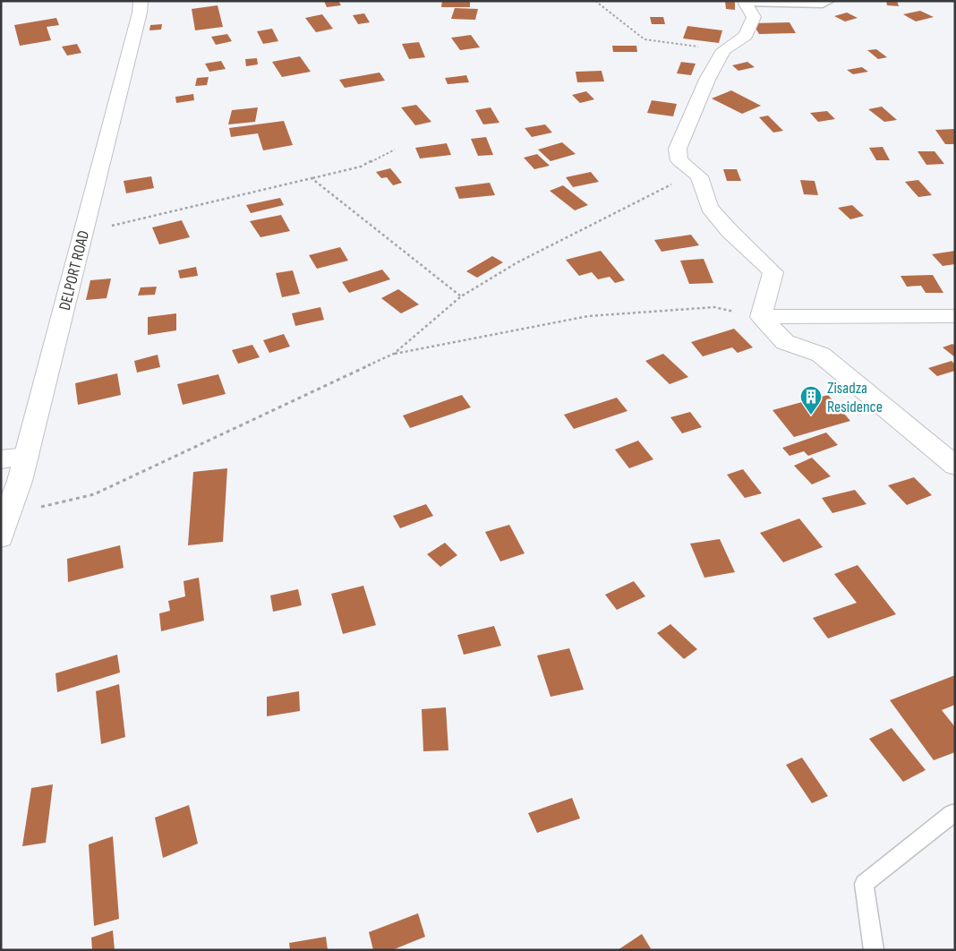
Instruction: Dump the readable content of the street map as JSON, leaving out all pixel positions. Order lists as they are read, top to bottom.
{
  "streets": {
    "street": ["DELPORT ROAD"]
  },
  "places": {
    "building": ["Zisadza Residence"]
  }
}
